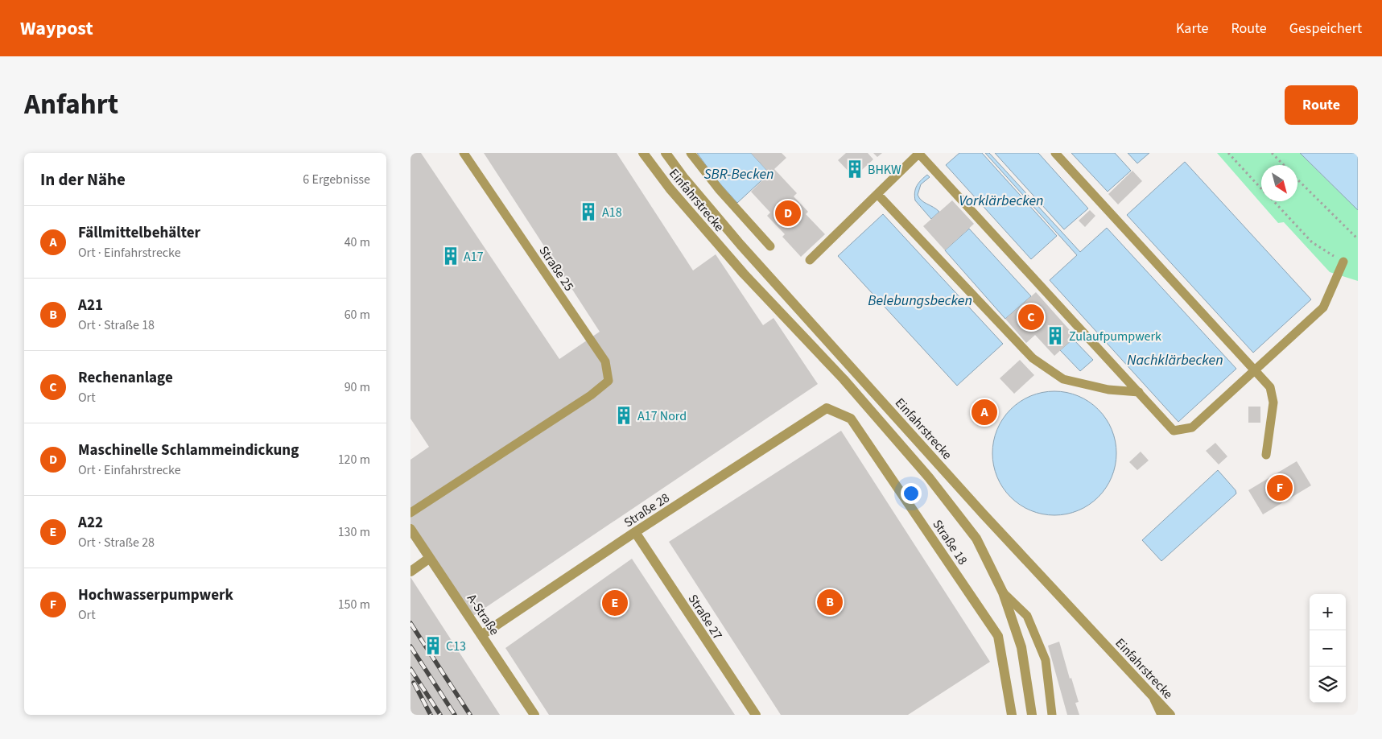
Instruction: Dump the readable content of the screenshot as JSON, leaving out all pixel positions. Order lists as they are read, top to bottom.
{
  "streets": {
    "street": [
      "Einfahrstrecke",
      "Straße 28",
      "Straße 18",
      "A-Straße",
      "Straße 27"
    ],
    "lane": ["Straße 25"]
  },
  "crossings": [
    ["Straße 28", "Straße 18"],
    ["Straße 28", "A-Straße"],
    ["Straße 28", "Straße 27"]
  ],
  "water": [
    "SBR-Becken",
    "Vorklärbecken",
    "Belebungsbecken",
    "Nachklärbecken"
  ],
  "places": {
    "building": [
      "BHKW",
      "A18",
      "A17",
      "Zulaufpumpwerk",
      "A17 Nord",
      "C13"
    ]
  },
  "north": "bottom right",
  "page": {
    "header": "Waypost",
    "nav": ["Karte", "Route", "Gespeichert"],
    "title": "Anfahrt",
    "buttons": "Route",
    "heading": ["In der Nähe", "6 Ergebnisse"],
    "pins": [
      "D",
      "C",
      "A",
      "F",
      "B",
      "E"
    ],
    "list": [
      {
        "mark": "A",
        "name": "Fällmittelbehälter",
        "note": "Ort · Einfahrstrecke",
        "value": "40 m"
      },
      {
        "mark": "B",
        "name": "A21",
        "note": "Ort · Straße 18",
        "value": "60 m"
      },
      {
        "mark": "C",
        "name": "Rechenanlage",
        "note": "Ort",
        "value": "90 m"
      },
      {
        "mark": "D",
        "name": "Maschinelle Schlammeindickung",
        "note": "Ort · Einfahrstrecke",
        "value": "120 m"
      },
      {
        "mark": "E",
        "name": "A22",
        "note": "Ort · Straße 28",
        "value": "130 m"
      },
      {
        "mark": "F",
        "name": "Hochwasserpumpwerk",
        "note": "Ort",
        "value": "150 m"
      }
    ],
    "map_buttons": ["+", "−"]
  }
}
